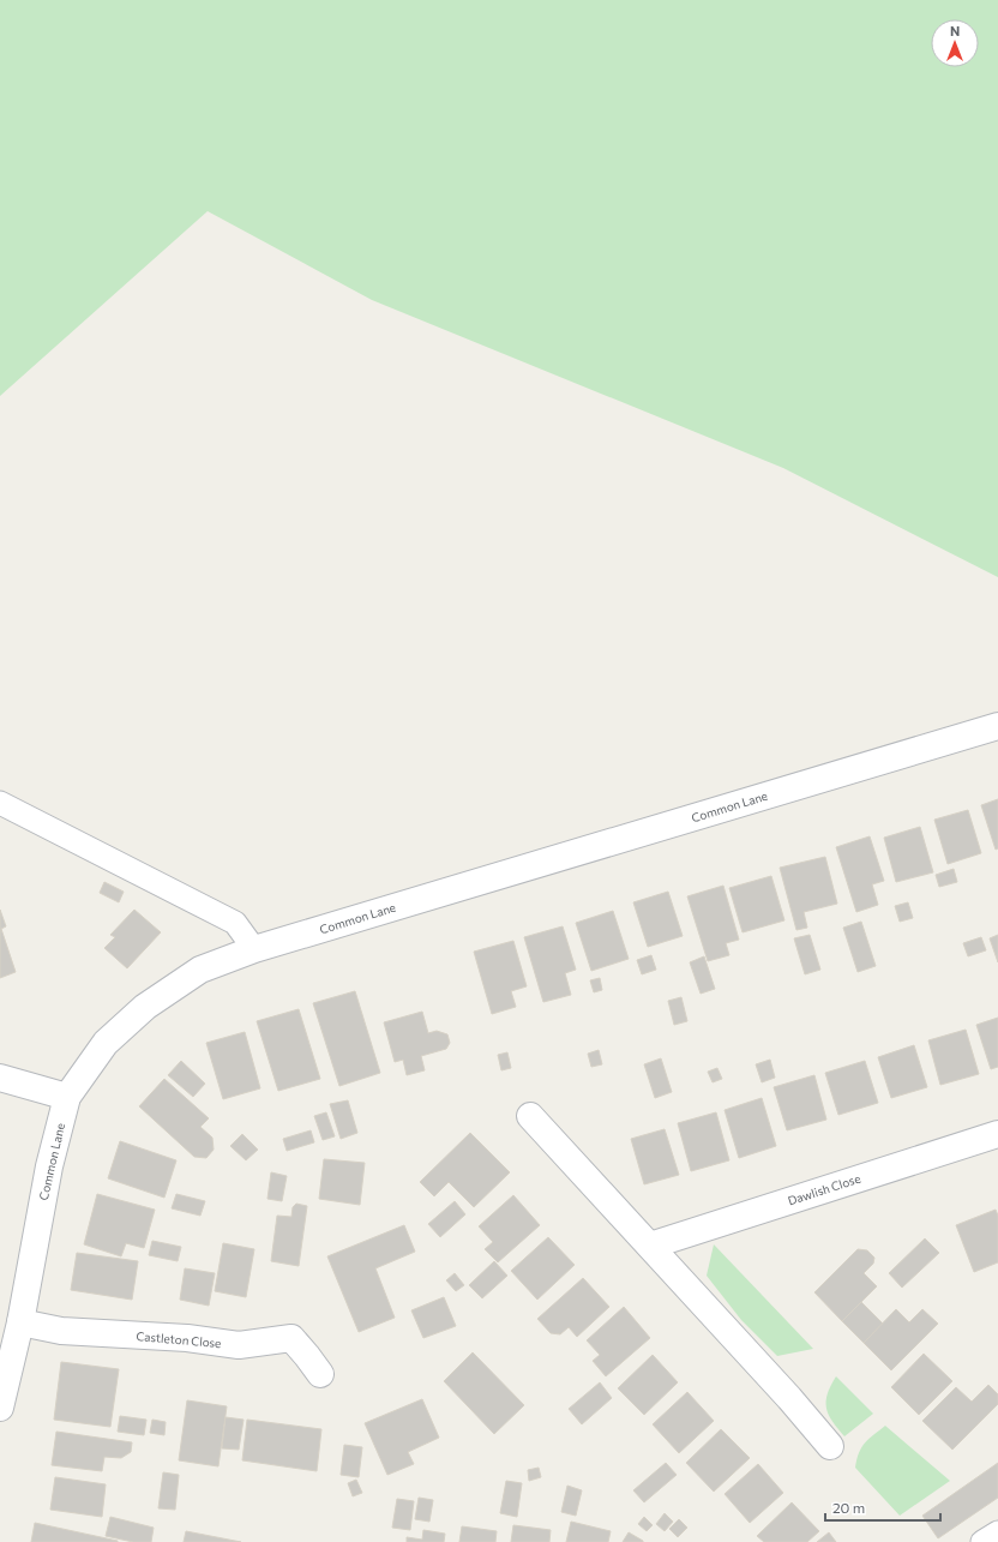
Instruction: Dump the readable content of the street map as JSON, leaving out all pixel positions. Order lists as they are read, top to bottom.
{
  "streets": {
    "street": ["Common Lane", "Dawlish Close", "Castleton Close"]
  },
  "crossings": [
    ["Common Lane", "Castleton Close"]
  ],
  "scale_bar": "20 m",
  "north": "top"
}
